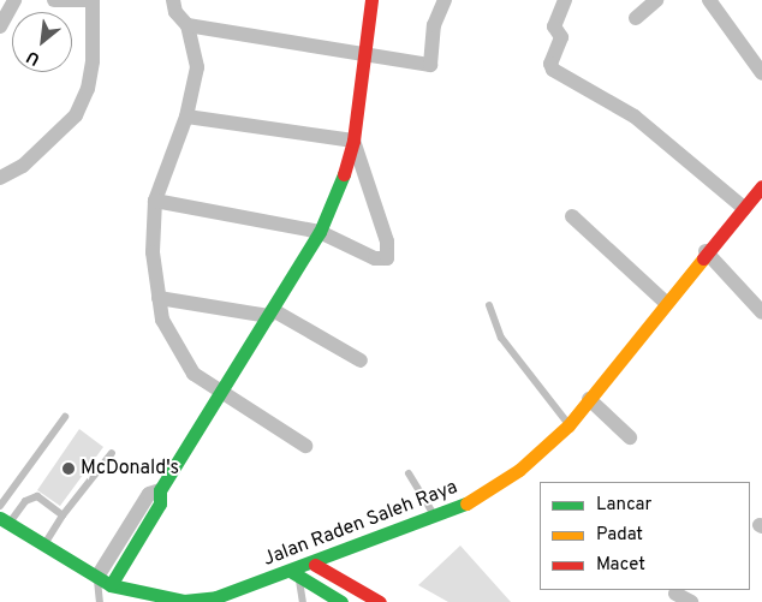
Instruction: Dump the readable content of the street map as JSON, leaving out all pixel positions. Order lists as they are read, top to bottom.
{
  "streets": {
    "main road": ["Jalan Raden Saleh Raya"]
  },
  "places": ["McDonald's"],
  "legend": ["Lancar", "Padat", "Macet"],
  "north": "bottom left"
}
